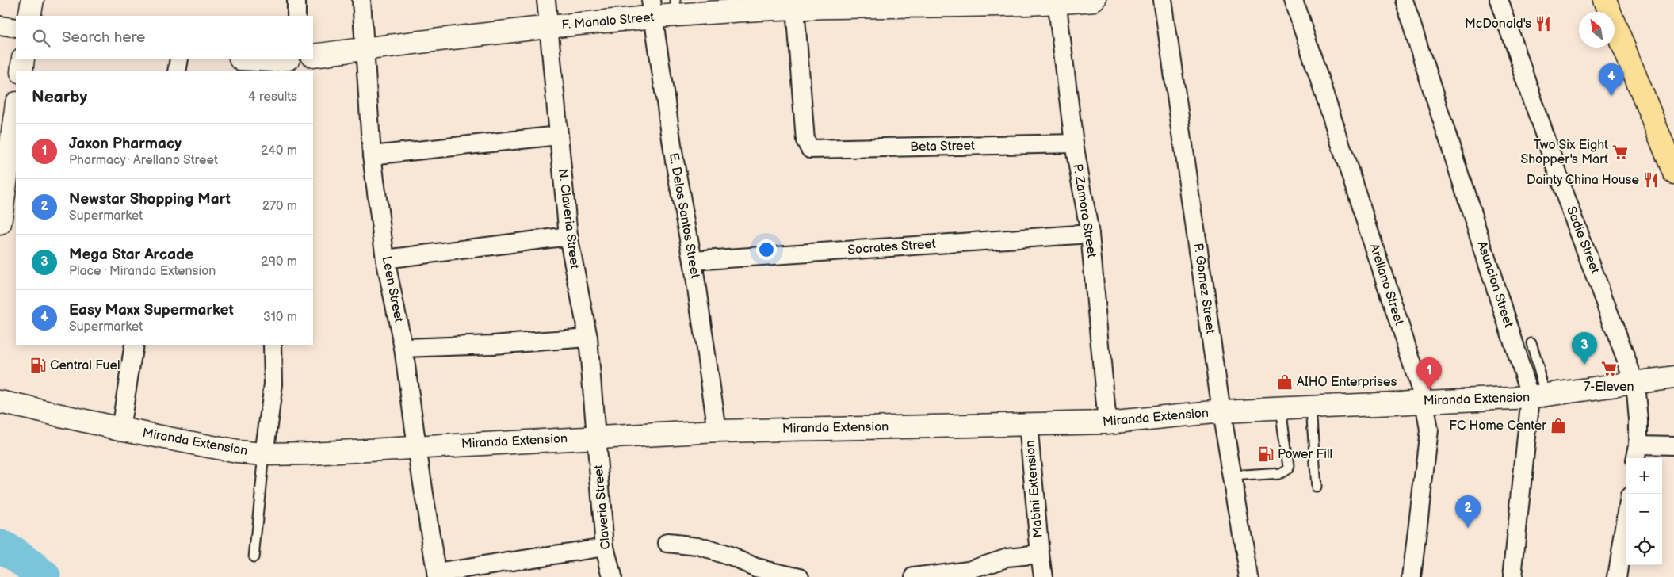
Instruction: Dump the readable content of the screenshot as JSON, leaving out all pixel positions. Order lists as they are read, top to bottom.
{
  "streets": {
    "main road": ["F. Manalo Street", "Miranda Extension"],
    "street": [
      "Beta Street",
      "P. Zamora Street",
      "E. Delos Santos Street",
      "N. Claveria Street",
      "Sadie Street",
      "Socrates Street",
      "Arellano Street",
      "Asuncion Street",
      "P. Gomez Street",
      "Leen Street",
      "Mabini Extension",
      "Claveria Street"
    ]
  },
  "crossings": [
    ["F. Manalo Street", "Beta Street"],
    ["F. Manalo Street", "P. Zamora Street"],
    ["F. Manalo Street", "E. Delos Santos Street"],
    ["F. Manalo Street", "N. Claveria Street"],
    ["F. Manalo Street", "Leen Street"],
    ["Beta Street", "P. Zamora Street"],
    ["P. Zamora Street", "Socrates Street"],
    ["P. Zamora Street", "Miranda Extension"],
    ["E. Delos Santos Street", "Socrates Street"],
    ["E. Delos Santos Street", "Miranda Extension"],
    ["N. Claveria Street", "Miranda Extension"],
    ["N. Claveria Street", "Claveria Street"],
    ["Sadie Street", "Miranda Extension"],
    ["Arellano Street", "Miranda Extension"],
    ["Asuncion Street", "Miranda Extension"],
    ["P. Gomez Street", "Miranda Extension"],
    ["Leen Street", "Miranda Extension"],
    ["Miranda Extension", "Mabini Extension"],
    ["Miranda Extension", "Claveria Street"]
  ],
  "places": {
    "restaurant": ["McDonald's", "Dainty China House"],
    "supermarket": ["Two Six Eight Shopper's Mart", "7-Eleven"],
    "fuel station": ["Central Fuel", "Power Fill"],
    "shop": ["AIHO Enterprises", "FC Home Center"]
  },
  "north": "top left",
  "page": {
    "search": "Search here",
    "pins": [
      "4",
      "3",
      "1",
      "2"
    ],
    "heading": ["Nearby", "4 results"],
    "list": [
      {
        "mark": "1",
        "name": "Jaxon Pharmacy",
        "note": "Pharmacy · Arellano Street",
        "value": "240 m"
      },
      {
        "mark": "2",
        "name": "Newstar Shopping Mart",
        "note": "Supermarket",
        "value": "270 m"
      },
      {
        "mark": "3",
        "name": "Mega Star Arcade",
        "note": "Place · Miranda Extension",
        "value": "290 m"
      },
      {
        "mark": "4",
        "name": "Easy Maxx Supermarket",
        "note": "Supermarket",
        "value": "310 m"
      }
    ],
    "map_buttons": ["+", "−"]
  }
}
